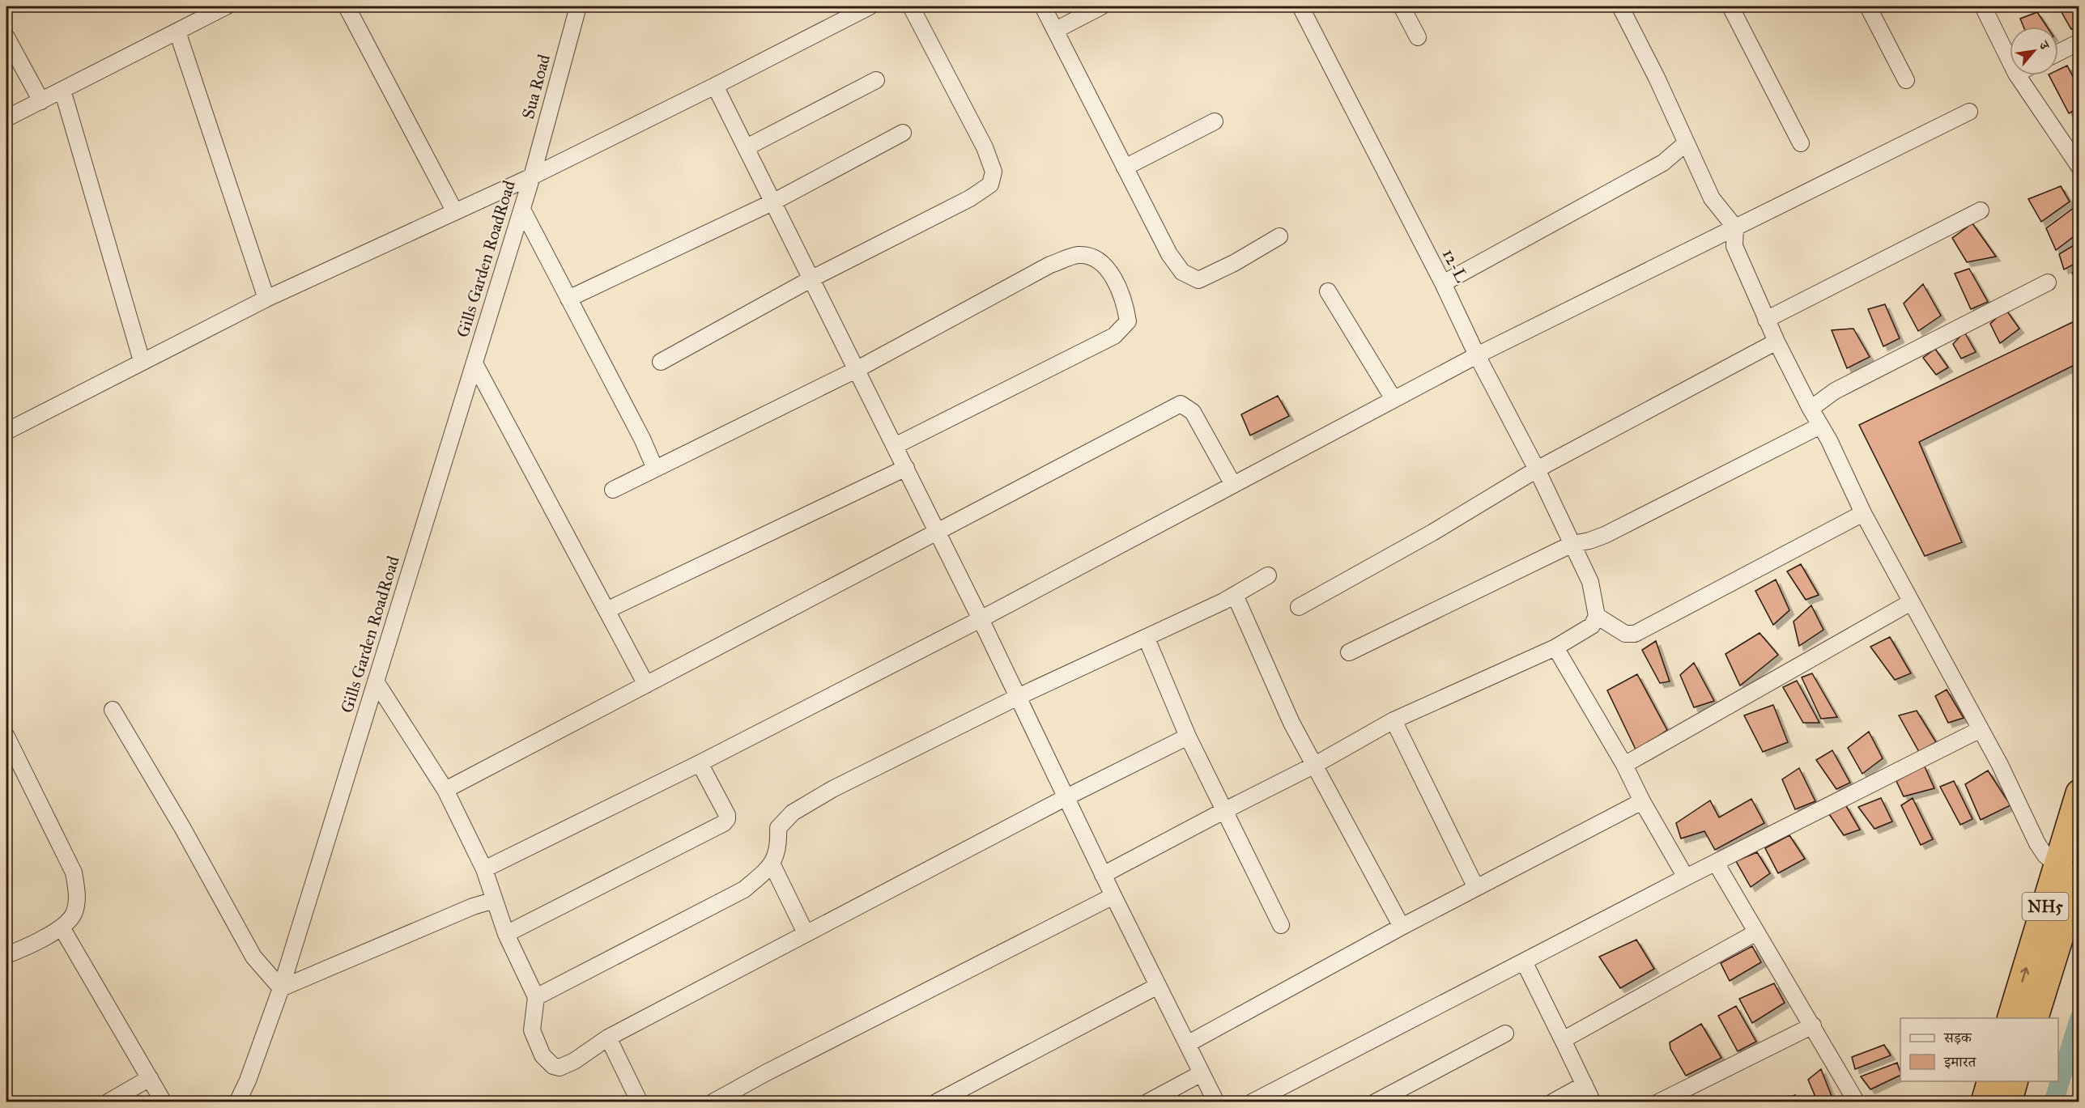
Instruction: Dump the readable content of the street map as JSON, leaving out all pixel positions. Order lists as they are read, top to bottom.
{
  "streets": {
    "highway": ["NH5"],
    "street": ["Sua Road", "Gills Garden RoadRoad", "12-L"]
  },
  "crossings": [
    ["Sua Road", "Gills Garden RoadRoad"]
  ],
  "legend": ["सड़क", "इमारत"],
  "north": "top right"
}
